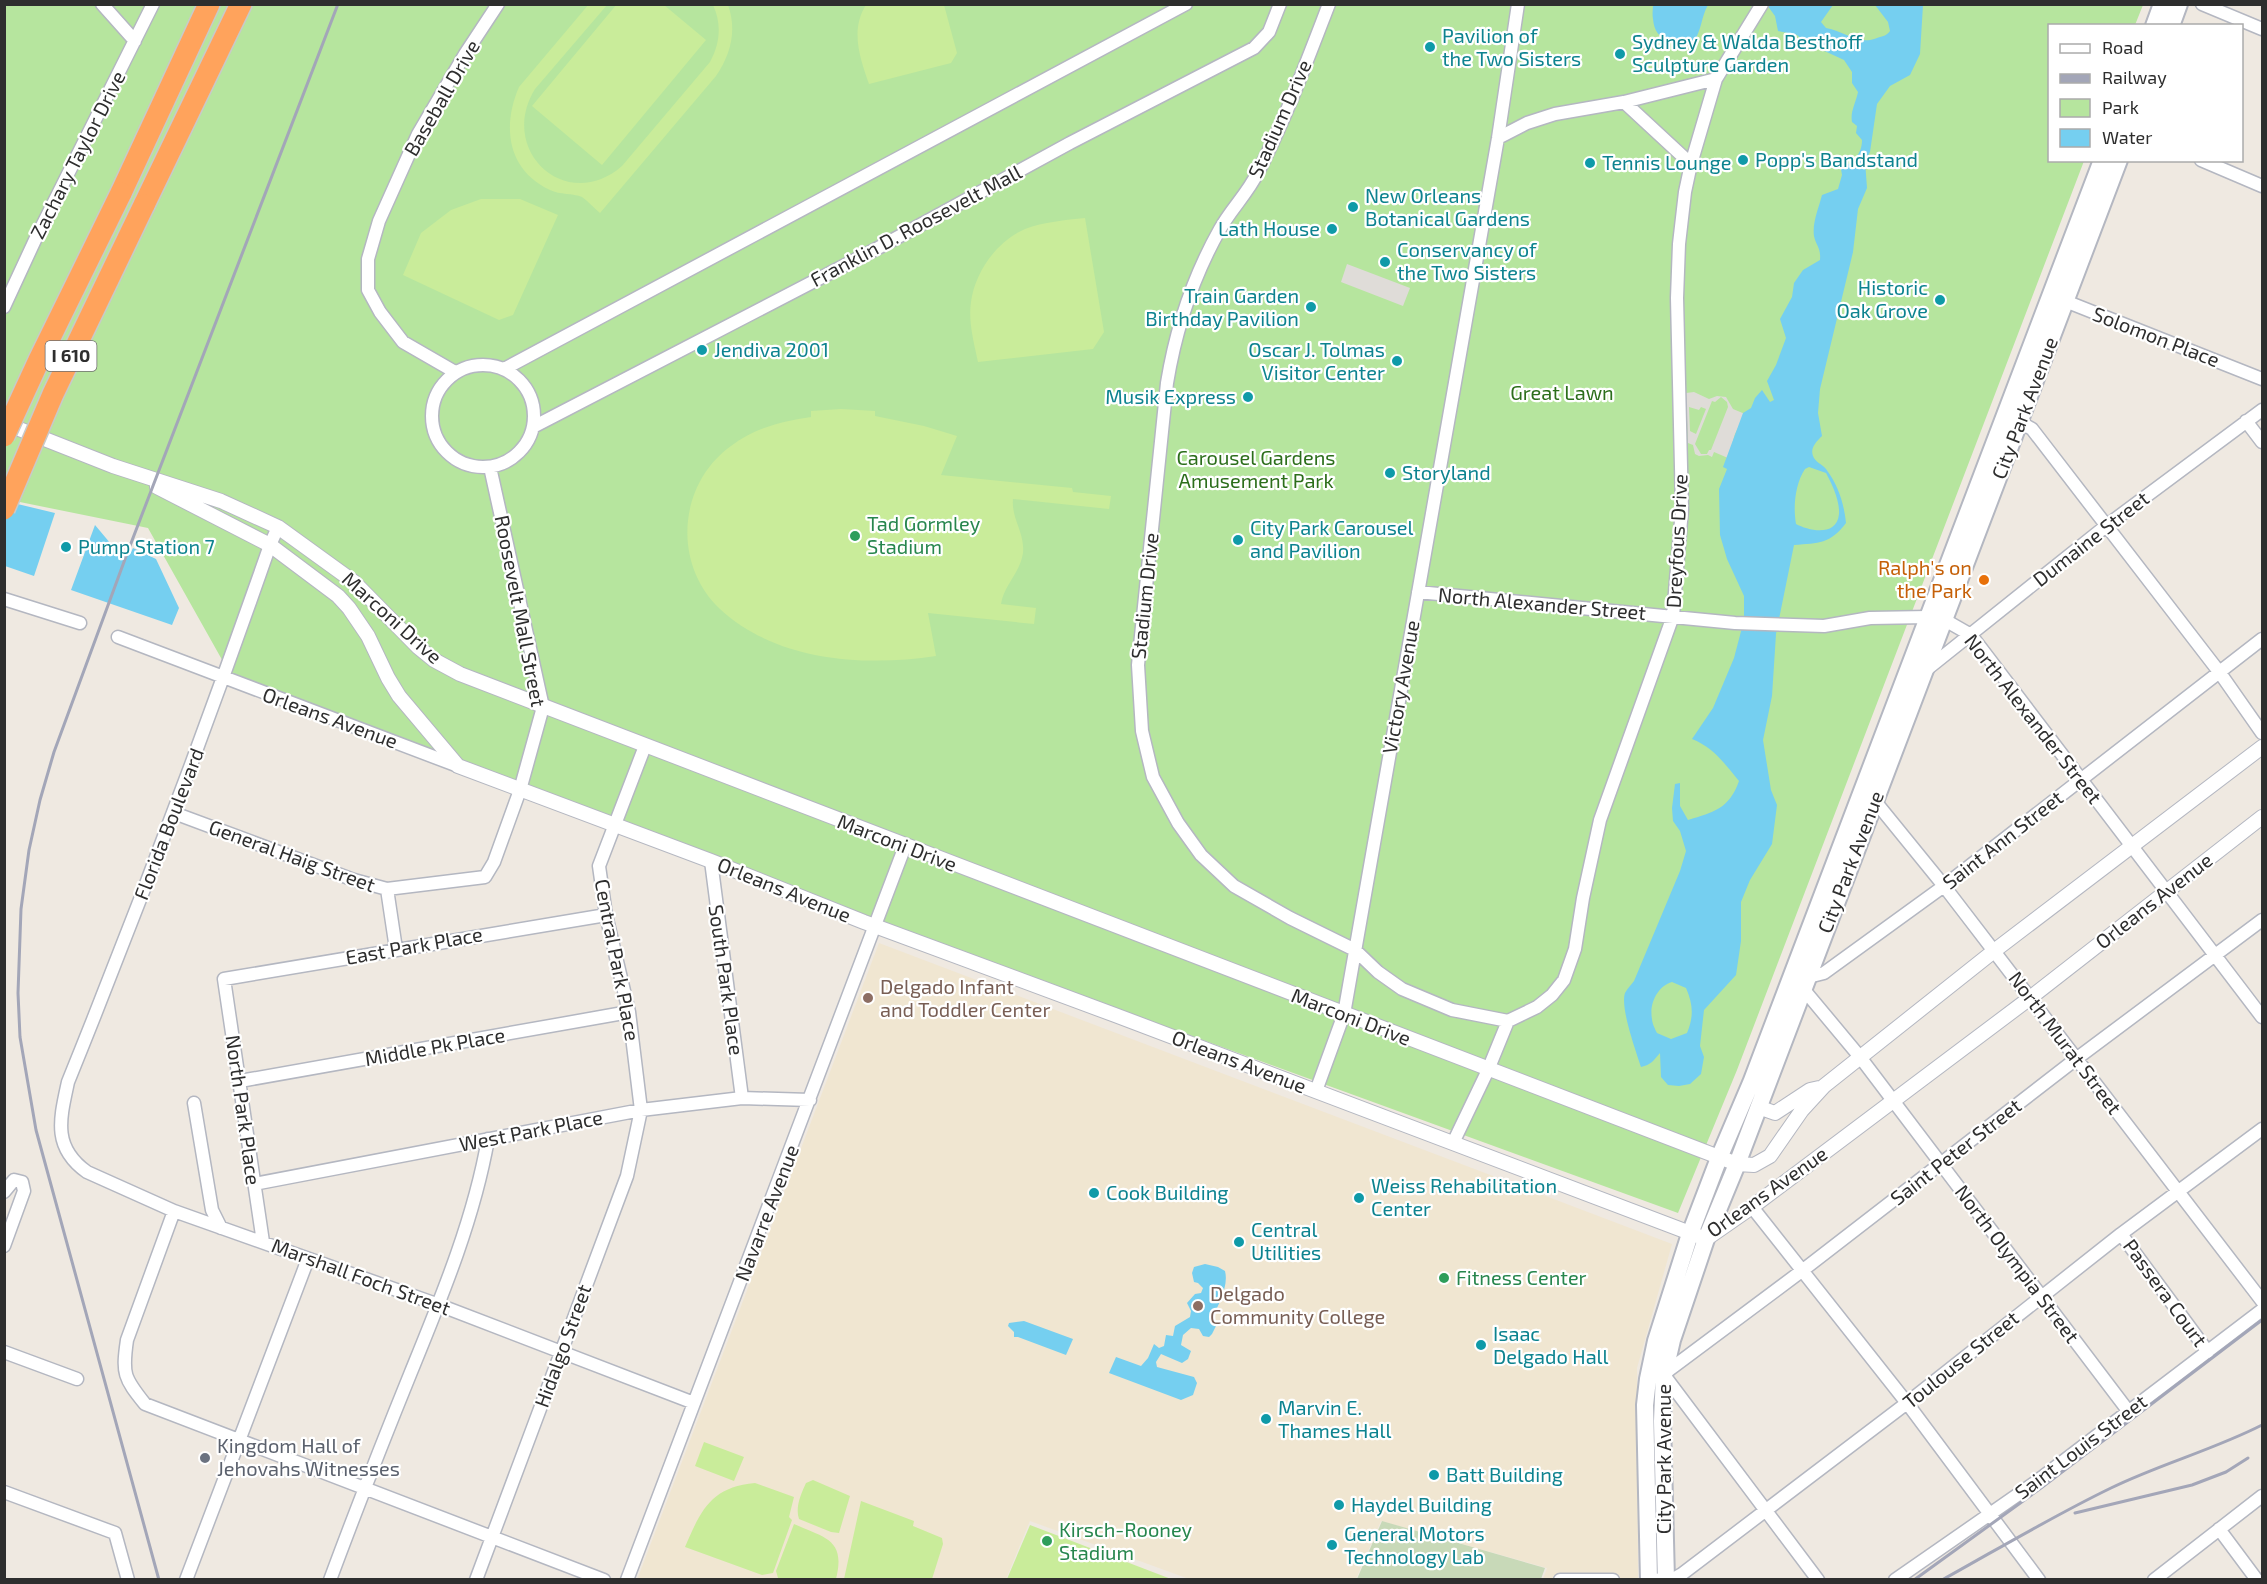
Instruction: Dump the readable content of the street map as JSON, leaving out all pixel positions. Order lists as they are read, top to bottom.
{
  "streets": {
    "highway": ["I 610"],
    "main road": ["City Park Avenue"],
    "street": [
      "Baseball Drive",
      "Stadium Drive",
      "Zachary Taylor Drive",
      "Franklin D. Roosevelt Mall",
      "Solomon Place",
      "Dumaine Street",
      "Dreyfous Drive",
      "North Alexander Street",
      "Roosevelt Mall Street",
      "Marconi Drive",
      "Victory Avenue",
      "Orleans Avenue",
      "Florida Boulevard",
      "Saint Ann Street",
      "General Haig Street",
      "East Park Place",
      "Central Park Place",
      "South Park Place",
      "North Murat Street",
      "Middle Pk Place",
      "North Park Place",
      "West Park Place",
      "Saint Peter Street",
      "Navarre Avenue",
      "North Olympia Street",
      "Marshall Foch Street",
      "Passera Court",
      "Hidalgo Street",
      "Toulouse Street",
      "Saint Louis Street"
    ]
  },
  "crossings": [
    ["Baseball Drive", "Franklin D. Roosevelt Mall"],
    ["Baseball Drive", "Roosevelt Mall Street"],
    ["Stadium Drive", "Dreyfous Drive"],
    ["Stadium Drive", "Victory Avenue"],
    ["Franklin D. Roosevelt Mall", "Roosevelt Mall Street"],
    ["Solomon Place", "City Park Avenue"],
    ["City Park Avenue", "Dumaine Street"],
    ["City Park Avenue", "North Alexander Street"],
    ["City Park Avenue", "Marconi Drive"],
    ["City Park Avenue", "Orleans Avenue"],
    ["City Park Avenue", "Saint Ann Street"],
    ["City Park Avenue", "North Murat Street"],
    ["City Park Avenue", "Saint Peter Street"],
    ["City Park Avenue", "North Olympia Street"],
    ["City Park Avenue", "Toulouse Street"],
    ["Dumaine Street", "North Alexander Street"],
    ["Dreyfous Drive", "North Alexander Street"],
    ["North Alexander Street", "Victory Avenue"],
    ["North Alexander Street", "Orleans Avenue"],
    ["North Alexander Street", "Saint Ann Street"],
    ["North Alexander Street", "Saint Peter Street"],
    ["Roosevelt Mall Street", "Marconi Drive"],
    ["Roosevelt Mall Street", "Orleans Avenue"],
    ["Roosevelt Mall Street", "General Haig Street"],
    ["Marconi Drive", "Victory Avenue"],
    ["Marconi Drive", "Orleans Avenue"],
    ["Marconi Drive", "Florida Boulevard"],
    ["Marconi Drive", "Central Park Place"],
    ["Marconi Drive", "Navarre Avenue"],
    ["Victory Avenue", "Orleans Avenue"],
    ["Orleans Avenue", "Florida Boulevard"],
    ["Orleans Avenue", "Central Park Place"],
    ["Orleans Avenue", "South Park Place"],
    ["Orleans Avenue", "North Murat Street"],
    ["Orleans Avenue", "Navarre Avenue"],
    ["Orleans Avenue", "North Olympia Street"],
    ["Florida Boulevard", "General Haig Street"],
    ["Florida Boulevard", "Marshall Foch Street"],
    ["Saint Ann Street", "North Murat Street"],
    ["Saint Ann Street", "North Olympia Street"],
    ["General Haig Street", "East Park Place"],
    ["East Park Place", "Central Park Place"],
    ["East Park Place", "North Park Place"],
    ["Central Park Place", "Middle Pk Place"],
    ["Central Park Place", "West Park Place"],
    ["Central Park Place", "Hidalgo Street"],
    ["South Park Place", "West Park Place"],
    ["North Murat Street", "Saint Peter Street"],
    ["North Murat Street", "Toulouse Street"],
    ["Middle Pk Place", "North Park Place"],
    ["North Park Place", "West Park Place"],
    ["North Park Place", "Marshall Foch Street"],
    ["West Park Place", "Navarre Avenue"],
    ["West Park Place", "Hidalgo Street"],
    ["Saint Peter Street", "North Olympia Street"],
    ["Navarre Avenue", "Marshall Foch Street"],
    ["North Olympia Street", "Toulouse Street"],
    ["North Olympia Street", "Saint Louis Street"],
    ["Marshall Foch Street", "Hidalgo Street"],
    ["Passera Court", "Toulouse Street"],
    ["Passera Court", "Saint Louis Street"]
  ],
  "parks": ["Great Lawn", "Carousel Gardens Amusement Park"],
  "places": [
    "Pavilion of the Two Sisters",
    "Sydney & Walda Besthoff Sculpture Garden",
    "Popp's Bandstand",
    "Tennis Lounge",
    "New Orleans Botanical Gardens",
    "Lath House",
    "Conservancy of the Two Sisters",
    "Historic Oak Grove",
    "Train Garden Birthday Pavilion",
    "Jendiva 2001",
    "Oscar J. Tolmas Visitor Center",
    "Musik Express",
    "Storyland",
    "Tad Gormley Stadium",
    "City Park Carousel and Pavilion",
    "Pump Station 7",
    "Ralph's on the Park",
    "Delgado Infant and Toddler Center",
    "Cook Building",
    "Weiss Rehabilitation Center",
    "Central Utilities",
    "Fitness Center",
    "Delgado Community College",
    "Isaac Delgado Hall",
    "Marvin E. Thames Hall",
    "Kingdom Hall of Jehovahs Witnesses",
    "Batt Building",
    "Haydel Building",
    "Kirsch-Rooney Stadium",
    "General Motors Technology Lab"
  ],
  "legend": [
    "Road",
    "Railway",
    "Park",
    "Water"
  ]
}
